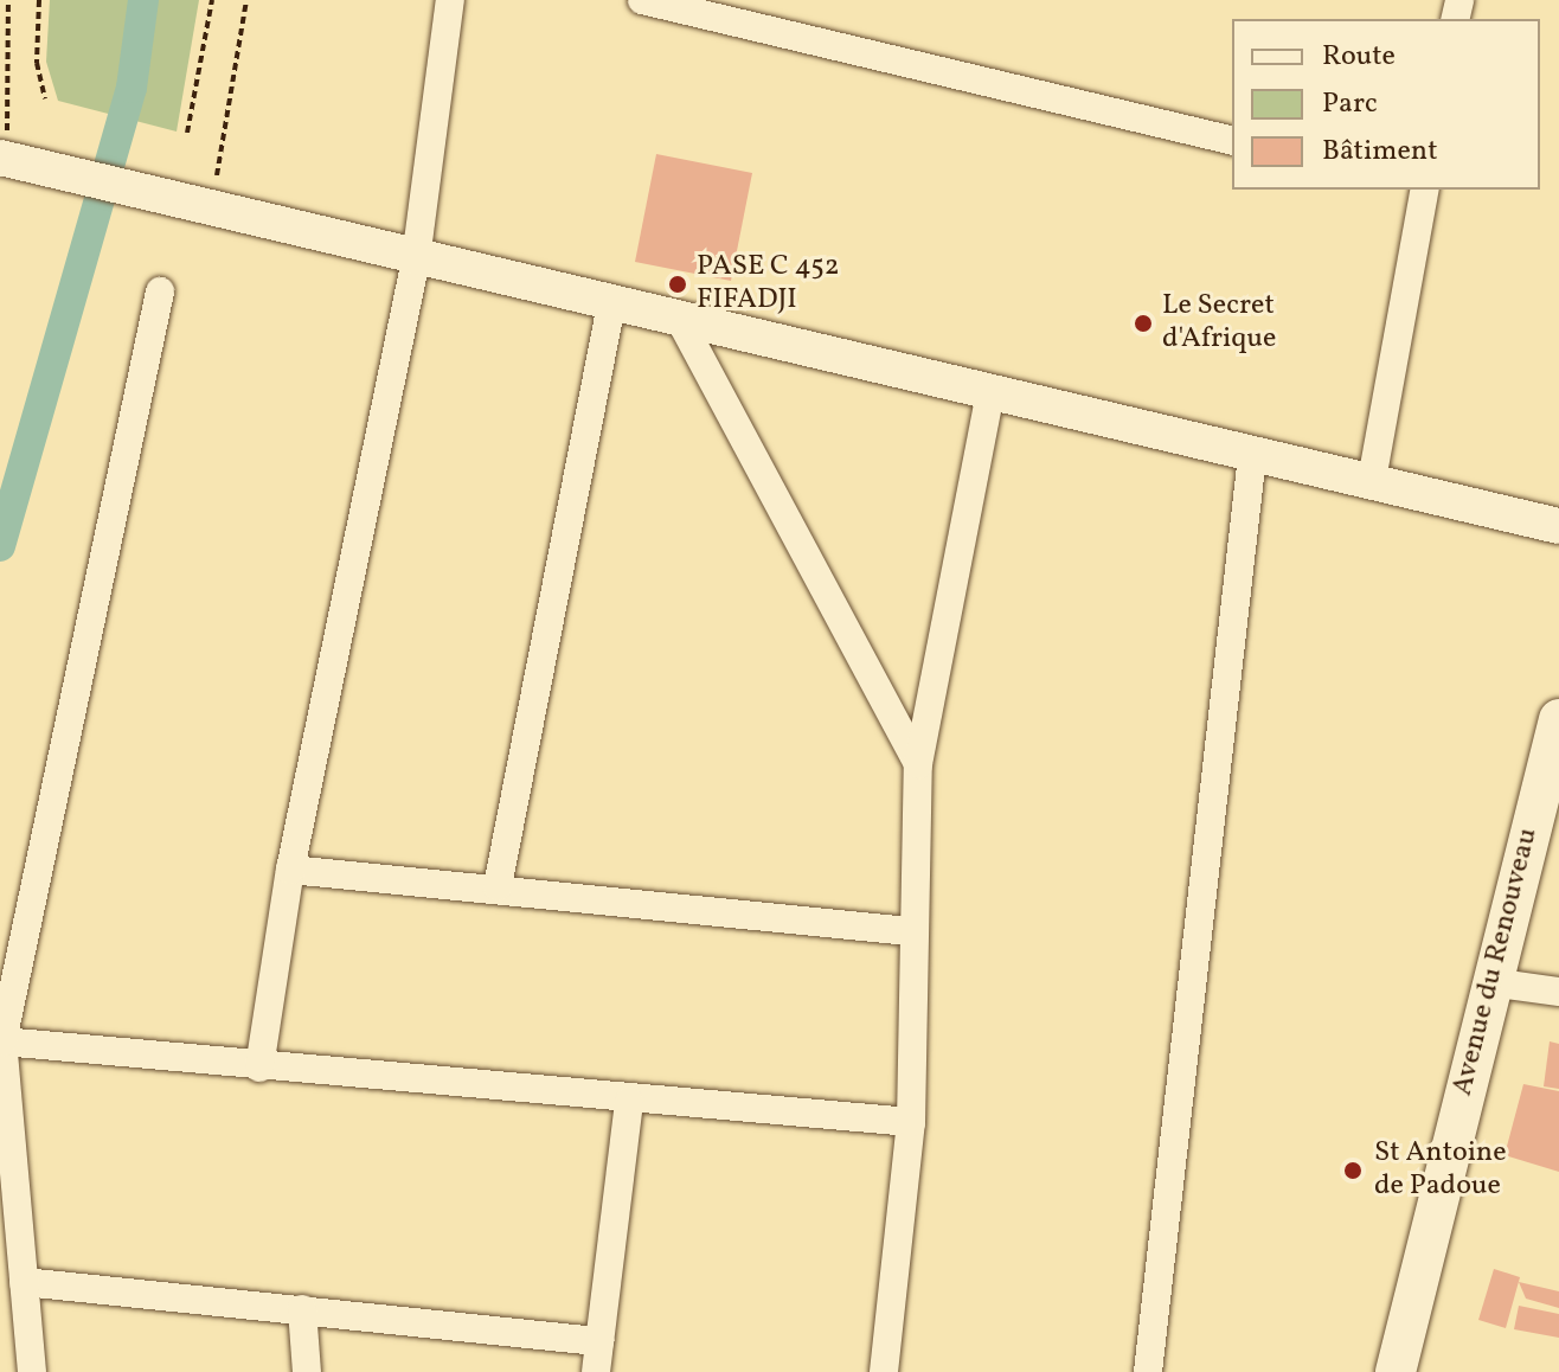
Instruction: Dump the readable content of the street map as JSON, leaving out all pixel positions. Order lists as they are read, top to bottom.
{
  "streets": {
    "main road": ["Avenue du Renouveau"]
  },
  "places": ["PASE C 452 FIFADJI", "Le Secret d'Afrique", "St Antoine de Padoue"],
  "legend": ["Route", "Parc", "Bâtiment"]
}
